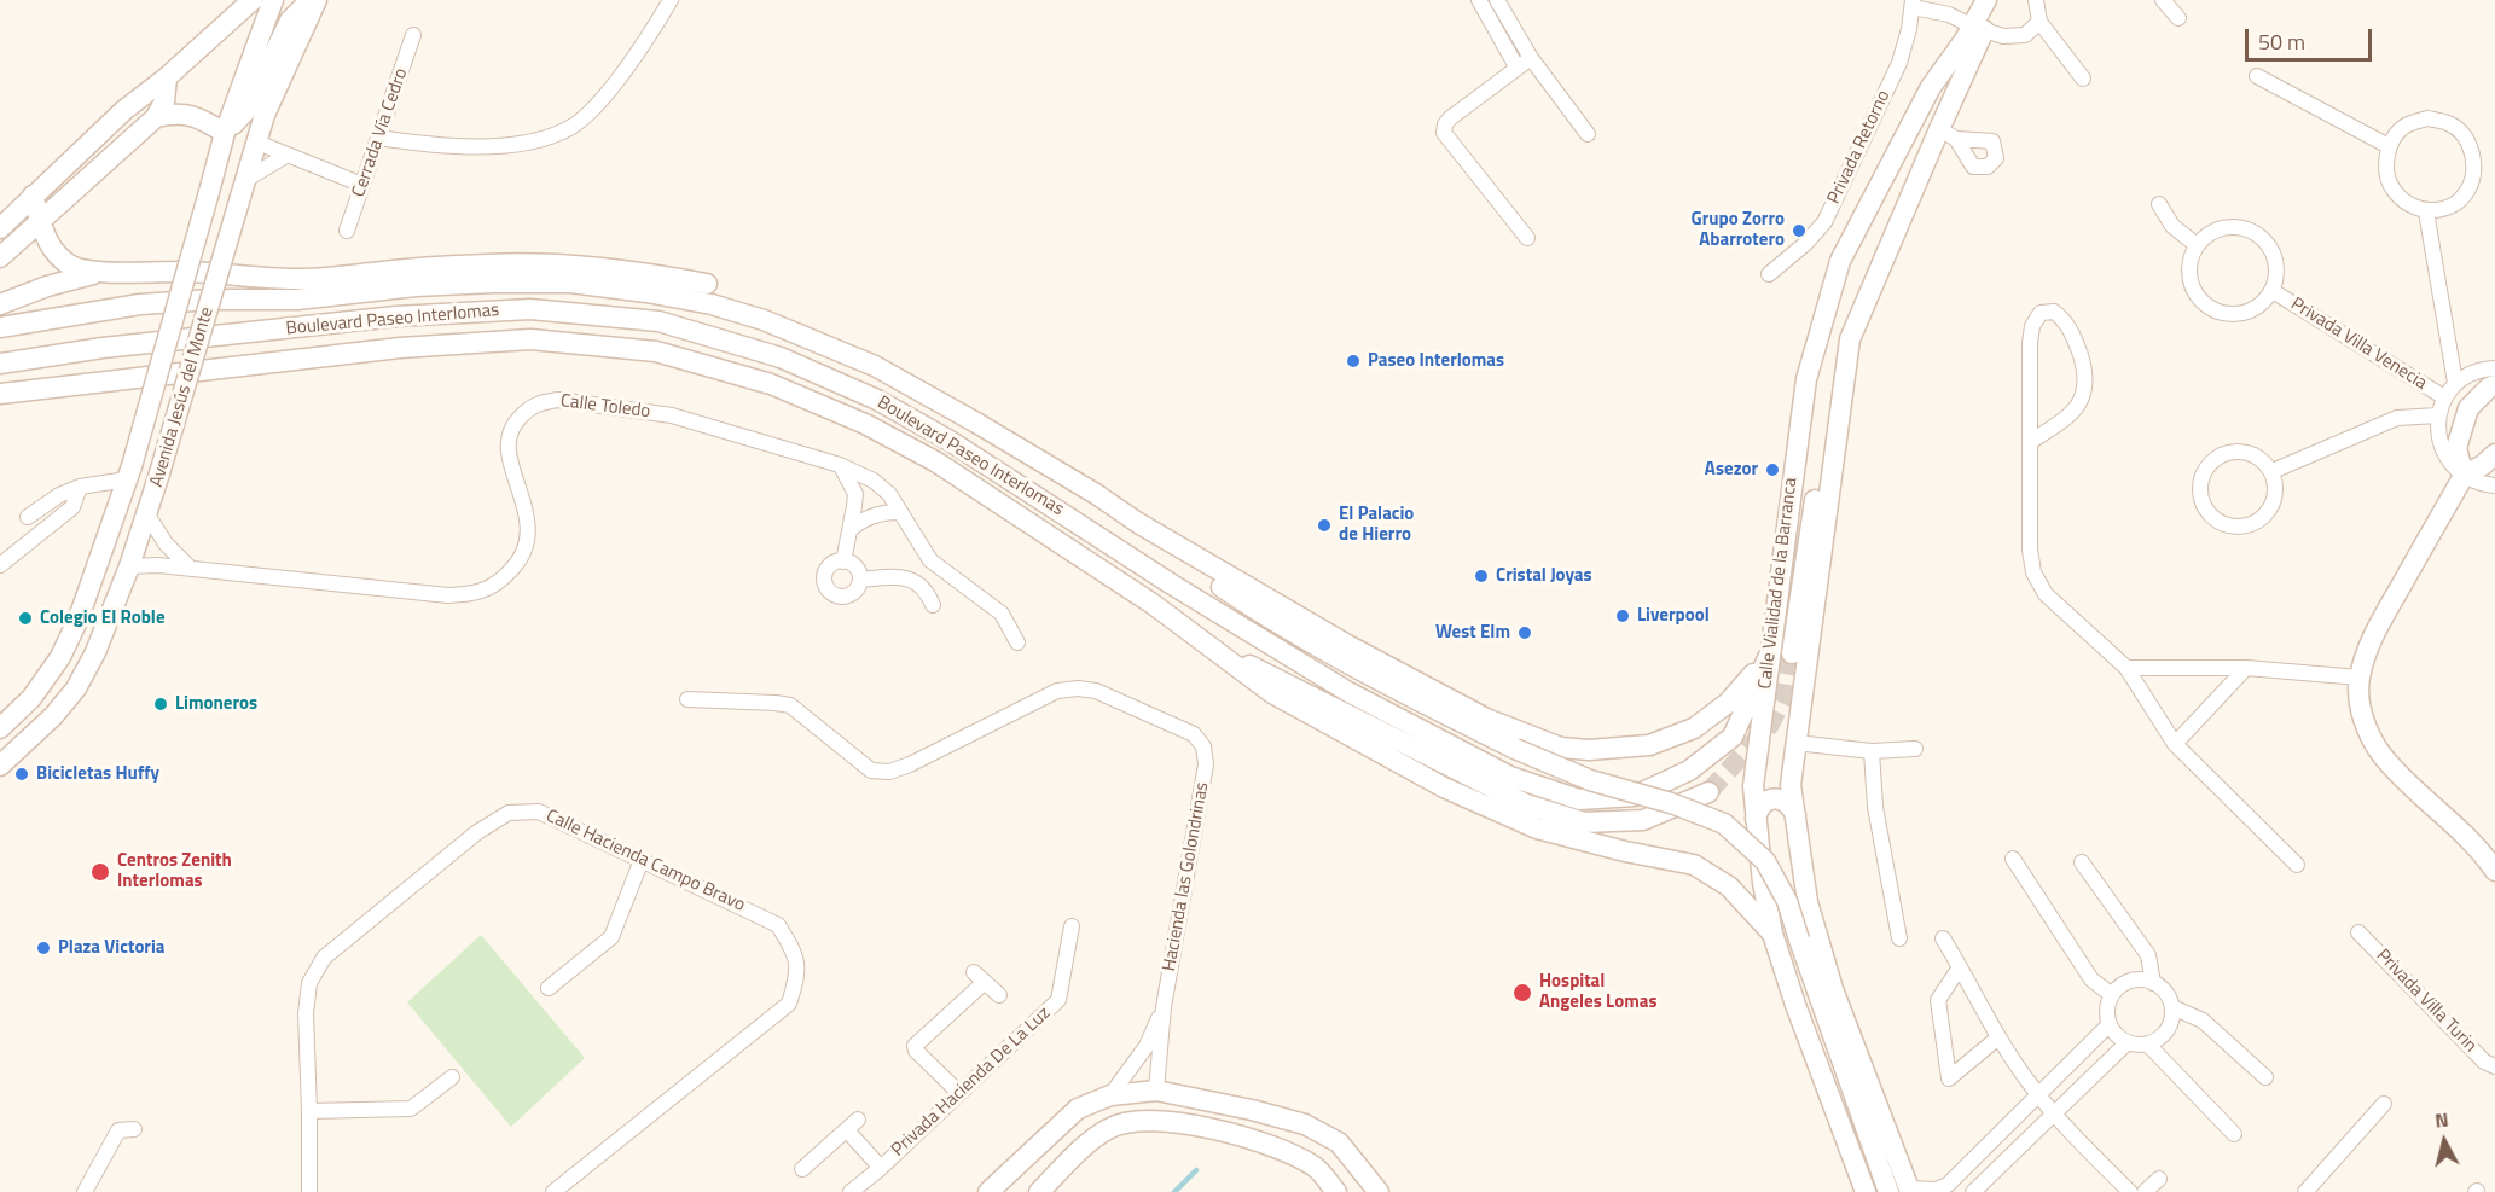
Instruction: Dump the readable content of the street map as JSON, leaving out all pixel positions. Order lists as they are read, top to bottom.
{
  "streets": {
    "main road": ["Boulevard Paseo Interlomas", "Avenida Jesús del Monte", "Calle Vialidad de la Barranca"],
    "street": [
      "Cerrada Vía Cedro",
      "Privada Retorno",
      "Privada Villa Venecia",
      "Calle Toledo",
      "Calle Hacienda Campo Bravo",
      "Hacienda las Golondrinas",
      "Privada Villa Turin",
      "Privada Hacienda De La Luz"
    ]
  },
  "crossings": [
    ["Boulevard Paseo Interlomas", "Calle Vialidad de la Barranca"],
    ["Avenida Jesús del Monte", "Calle Toledo"]
  ],
  "places": [
    "Grupo Zorro Abarrotero",
    "Paseo Interlomas",
    "Asezor",
    "El Palacio de Hierro",
    "Cristal Joyas",
    "Liverpool",
    "Colegio El Roble",
    "West Elm",
    "Limoneros",
    "Bicicletas Huffy",
    "Centros Zenith Interlomas",
    "Plaza Victoria",
    "Hospital Angeles Lomas"
  ],
  "scale_bar": "50 m",
  "north": "top"
}
